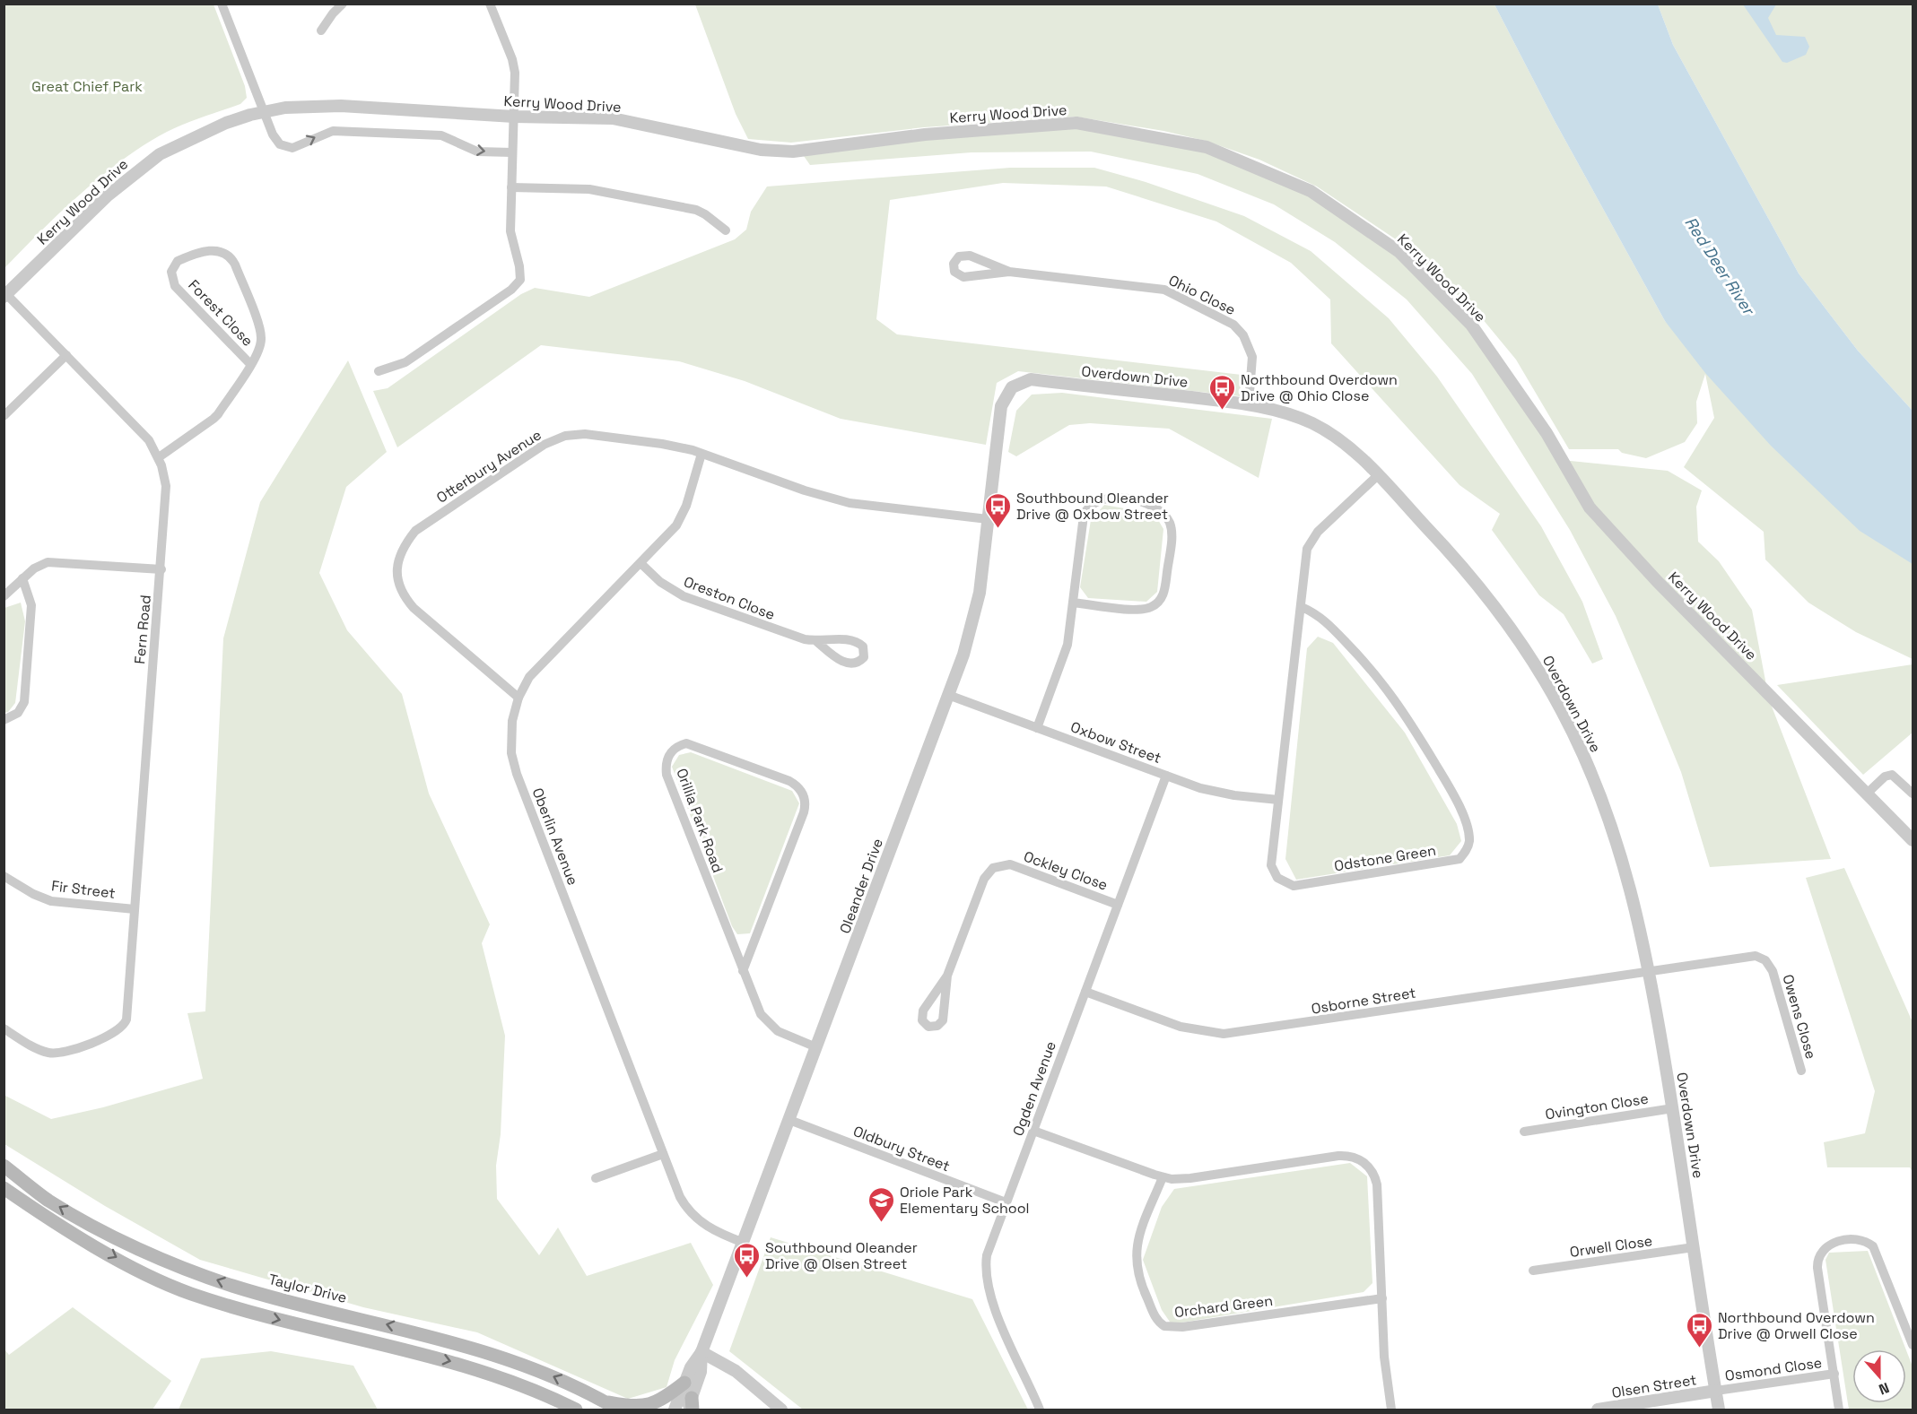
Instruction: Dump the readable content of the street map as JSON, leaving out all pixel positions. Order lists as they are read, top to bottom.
{
  "streets": {
    "main road": ["Taylor Drive"],
    "street": [
      "Kerry Wood Drive",
      "Ohio Close",
      "Forest Close",
      "Overdown Drive",
      "Otterbury Avenue",
      "Oreston Close",
      "Fern Road",
      "Oxbow Street",
      "Orillia Park Road",
      "Oberlin Avenue",
      "Odstone Green",
      "Ockley Close",
      "Oleander Drive",
      "Fir Street",
      "Osborne Street",
      "Owens Close",
      "Ogden Avenue",
      "Ovington Close",
      "Oldbury Street",
      "Orwell Close",
      "Orchard Green",
      "Osmond Close",
      "Olsen Street"
    ]
  },
  "crossings": [
    ["Kerry Wood Drive", "Fern Road"],
    ["Ohio Close", "Overdown Drive"],
    ["Forest Close", "Fern Road"],
    ["Overdown Drive", "Odstone Green"],
    ["Overdown Drive", "Oleander Drive"],
    ["Overdown Drive", "Osborne Street"],
    ["Overdown Drive", "Owens Close"],
    ["Overdown Drive", "Ovington Close"],
    ["Overdown Drive", "Orwell Close"],
    ["Overdown Drive", "Osmond Close"],
    ["Overdown Drive", "Olsen Street"],
    ["Otterbury Avenue", "Oberlin Avenue"],
    ["Otterbury Avenue", "Oleander Drive"],
    ["Oreston Close", "Oberlin Avenue"],
    ["Fern Road", "Fir Street"],
    ["Oxbow Street", "Odstone Green"],
    ["Oxbow Street", "Oleander Drive"],
    ["Oxbow Street", "Ogden Avenue"],
    ["Orillia Park Road", "Oleander Drive"],
    ["Oberlin Avenue", "Oleander Drive"],
    ["Ockley Close", "Ogden Avenue"],
    ["Oleander Drive", "Oldbury Street"],
    ["Osborne Street", "Owens Close"],
    ["Osborne Street", "Ogden Avenue"],
    ["Ogden Avenue", "Oldbury Street"],
    ["Osmond Close", "Olsen Street"]
  ],
  "water": ["Red Deer River"],
  "parks": ["Great Chief Park"],
  "places": {
    "bus stop": [
      "Northbound Overdown Drive @ Ohio Close",
      "Southbound Oleander Drive @ Oxbow Street",
      "Southbound Oleander Drive @ Olsen Street",
      "Northbound Overdown Drive @ Orwell Close"
    ],
    "school or university": ["Oriole Park Elementary School"]
  },
  "north": "bottom"
}
